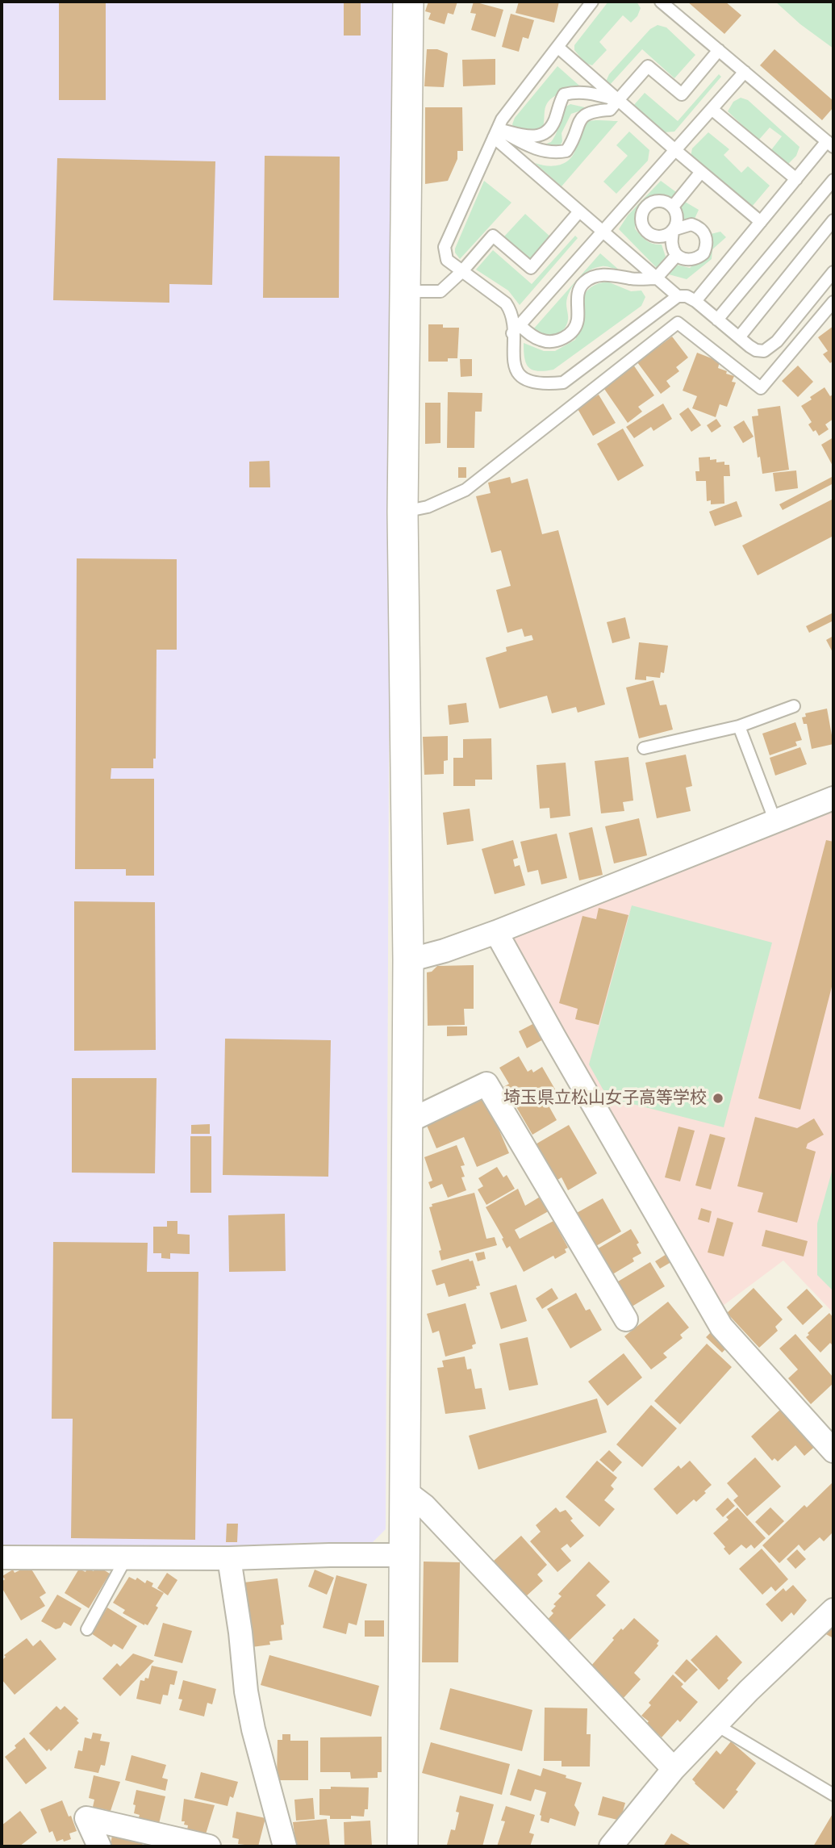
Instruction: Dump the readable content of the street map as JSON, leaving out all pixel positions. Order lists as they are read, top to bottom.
{
  "places": ["埼玉県立松山女子高等学校"]
}
